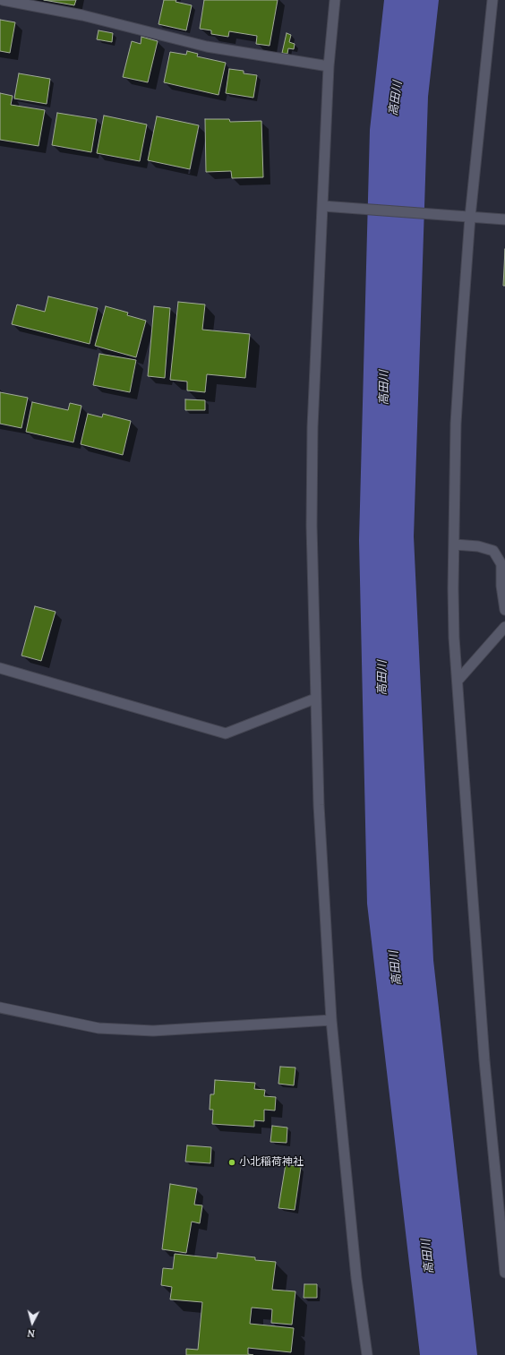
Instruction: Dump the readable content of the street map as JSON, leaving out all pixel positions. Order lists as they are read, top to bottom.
{
  "water": ["高田川"],
  "places": ["小北稲荷神社"],
  "north": "bottom"
}
